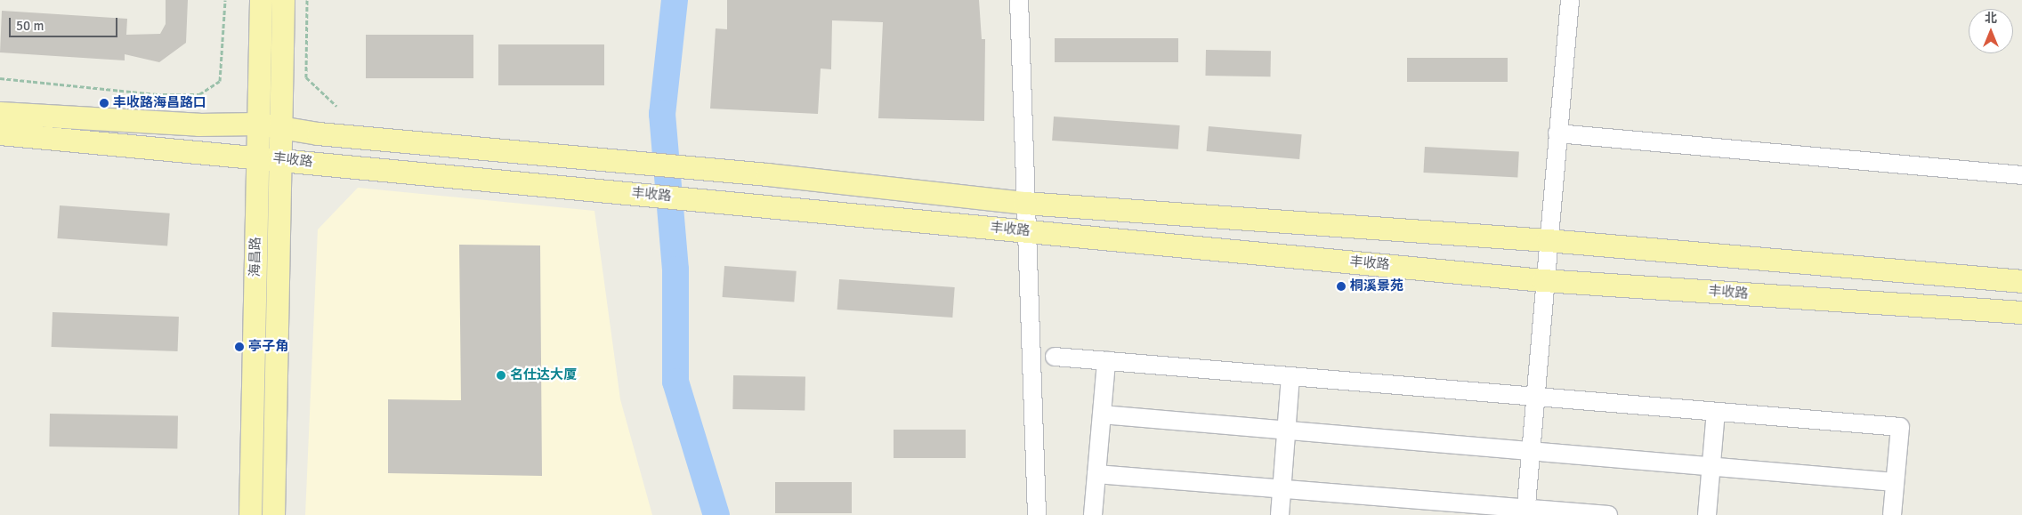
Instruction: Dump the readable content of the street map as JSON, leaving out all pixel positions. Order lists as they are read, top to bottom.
{
  "streets": {
    "main road": ["丰收路", "海昌路"]
  },
  "crossings": [
    ["丰收路", "海昌路"]
  ],
  "places": [
    "丰收路海昌路口",
    "桐溪景苑",
    "亭子角",
    "名仕达大厦"
  ],
  "scale_bar": "50 m",
  "north": "top"
}
